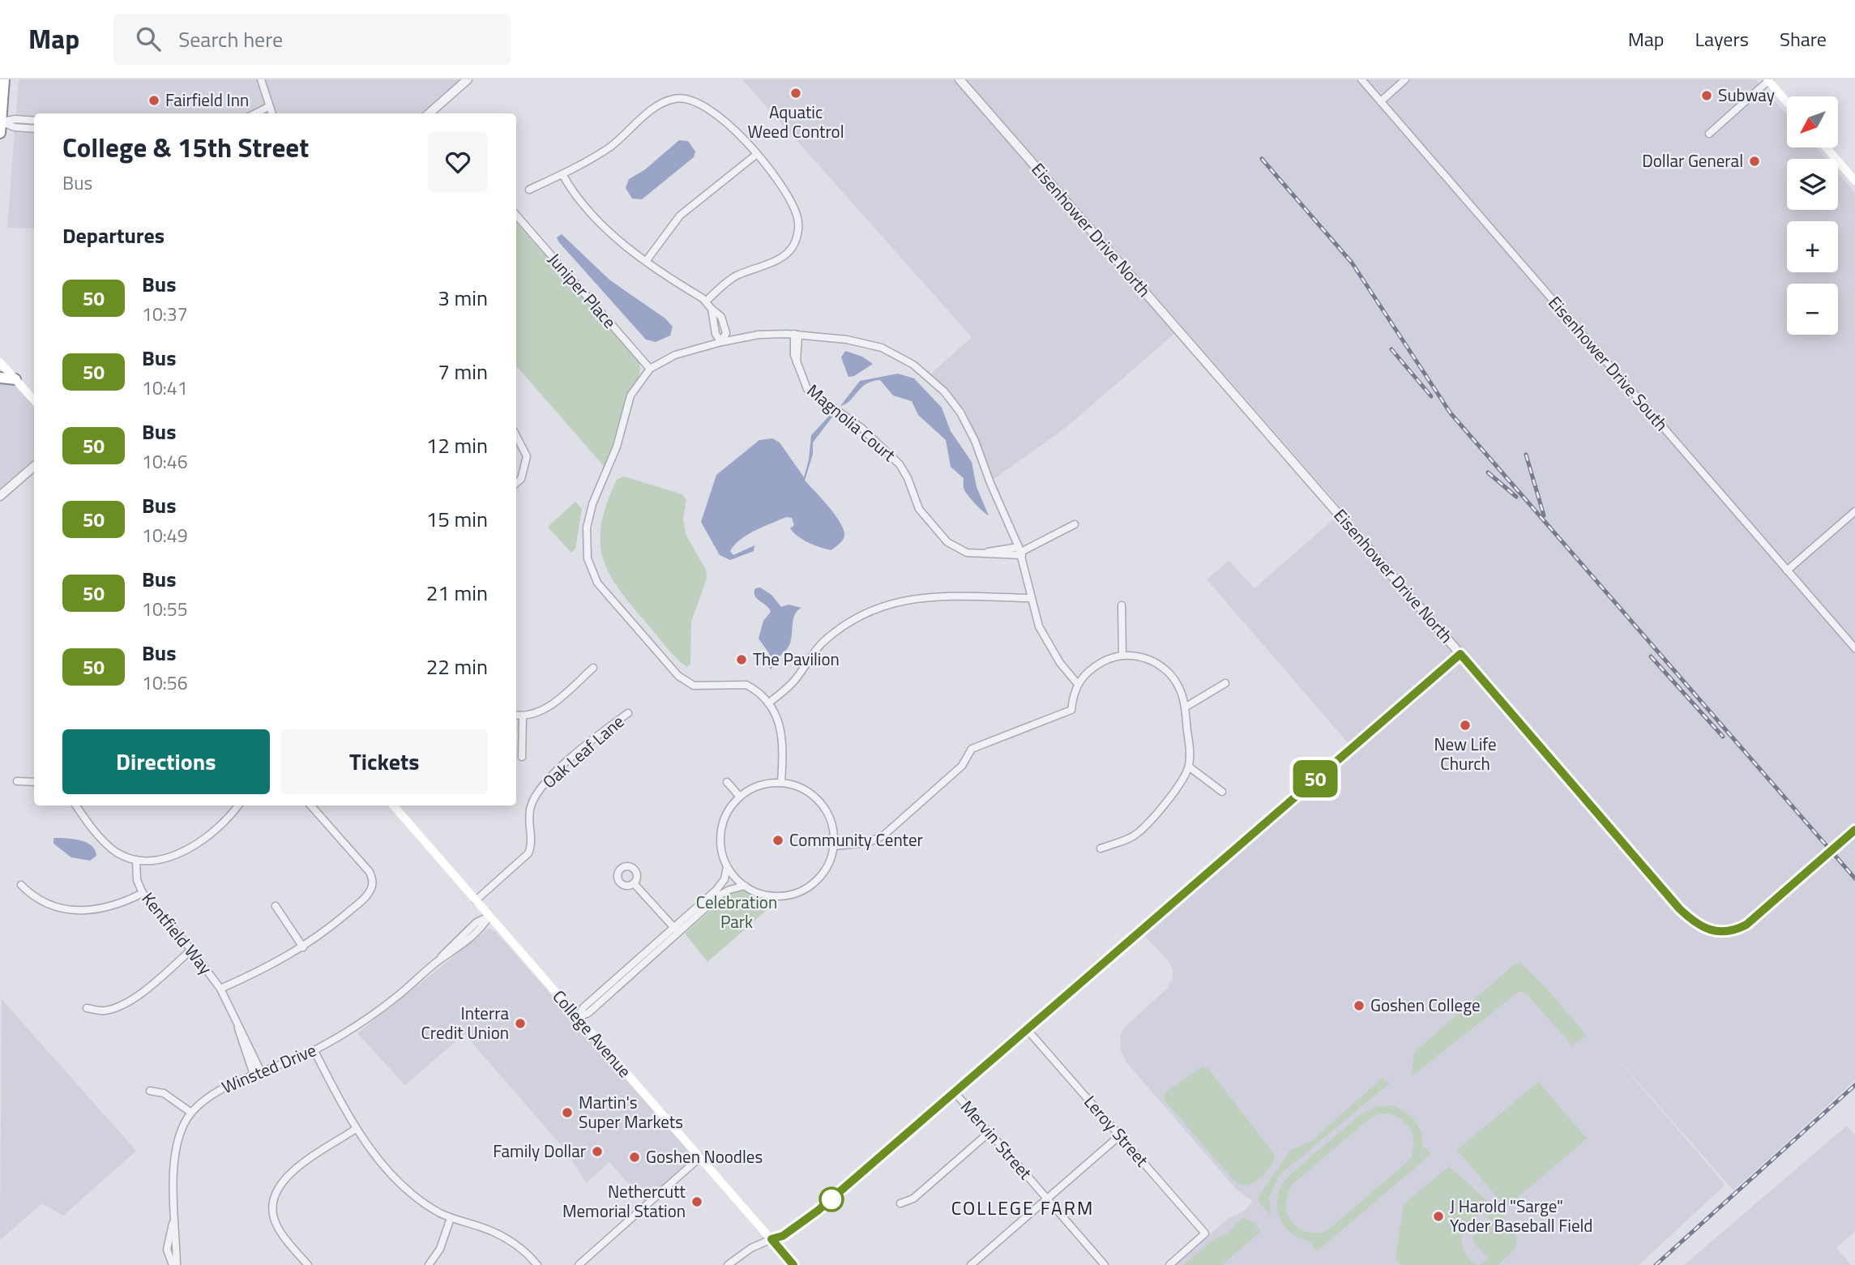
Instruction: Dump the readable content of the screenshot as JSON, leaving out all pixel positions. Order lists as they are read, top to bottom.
{
  "streets": {
    "main road": ["College Avenue"],
    "street": [
      "Eisenhower Drive North",
      "Juniper Place",
      "Eisenhower Drive South",
      "Magnolia Court",
      "Oak Leaf Lane",
      "Kentfield Way",
      "Winsted Drive",
      "Leroy Street",
      "Mervin Street"
    ]
  },
  "crossings": [
    ["Oak Leaf Lane", "College Avenue"],
    ["Kentfield Way", "Winsted Drive"],
    ["College Avenue", "Winsted Drive"]
  ],
  "districts": ["COLLEGE FARM"],
  "parks": ["Celebration Park"],
  "places": [
    "Aquatic Weed Control",
    "Subway",
    "Fairfield Inn",
    "Dollar General",
    "The Pavilion",
    "New Life Church",
    "Community Center",
    "Goshen College",
    "Interra Credit Union",
    "Martin's Super Markets",
    "Family Dollar",
    "Goshen Noodles",
    "Nethercutt Memorial Station",
    "J Harold \"Sarge\" Yoder Baseball Field"
  ],
  "lines": ["bus line 50"],
  "north": "bottom left",
  "page": {
    "header": "Map",
    "search": "Search here",
    "nav": ["Map", "Layers", "Share"],
    "on_map": "50",
    "map_buttons": ["+", "−"],
    "heading": [
      ["College & 15th Street", "Bus"],
      "Departures"
    ],
    "list": [
      {
        "mark": "50",
        "name": "Bus",
        "note": "10:37",
        "value": "3 min"
      },
      {
        "mark": "50",
        "name": "Bus",
        "note": "10:41",
        "value": "7 min"
      },
      {
        "mark": "50",
        "name": "Bus",
        "note": "10:46",
        "value": "12 min"
      },
      {
        "mark": "50",
        "name": "Bus",
        "note": "10:49",
        "value": "15 min"
      },
      {
        "mark": "50",
        "name": "Bus",
        "note": "10:55",
        "value": "21 min"
      },
      {
        "mark": "50",
        "name": "Bus",
        "note": "10:56",
        "value": "22 min"
      }
    ],
    "buttons": ["Directions", "Tickets"]
  }
}
